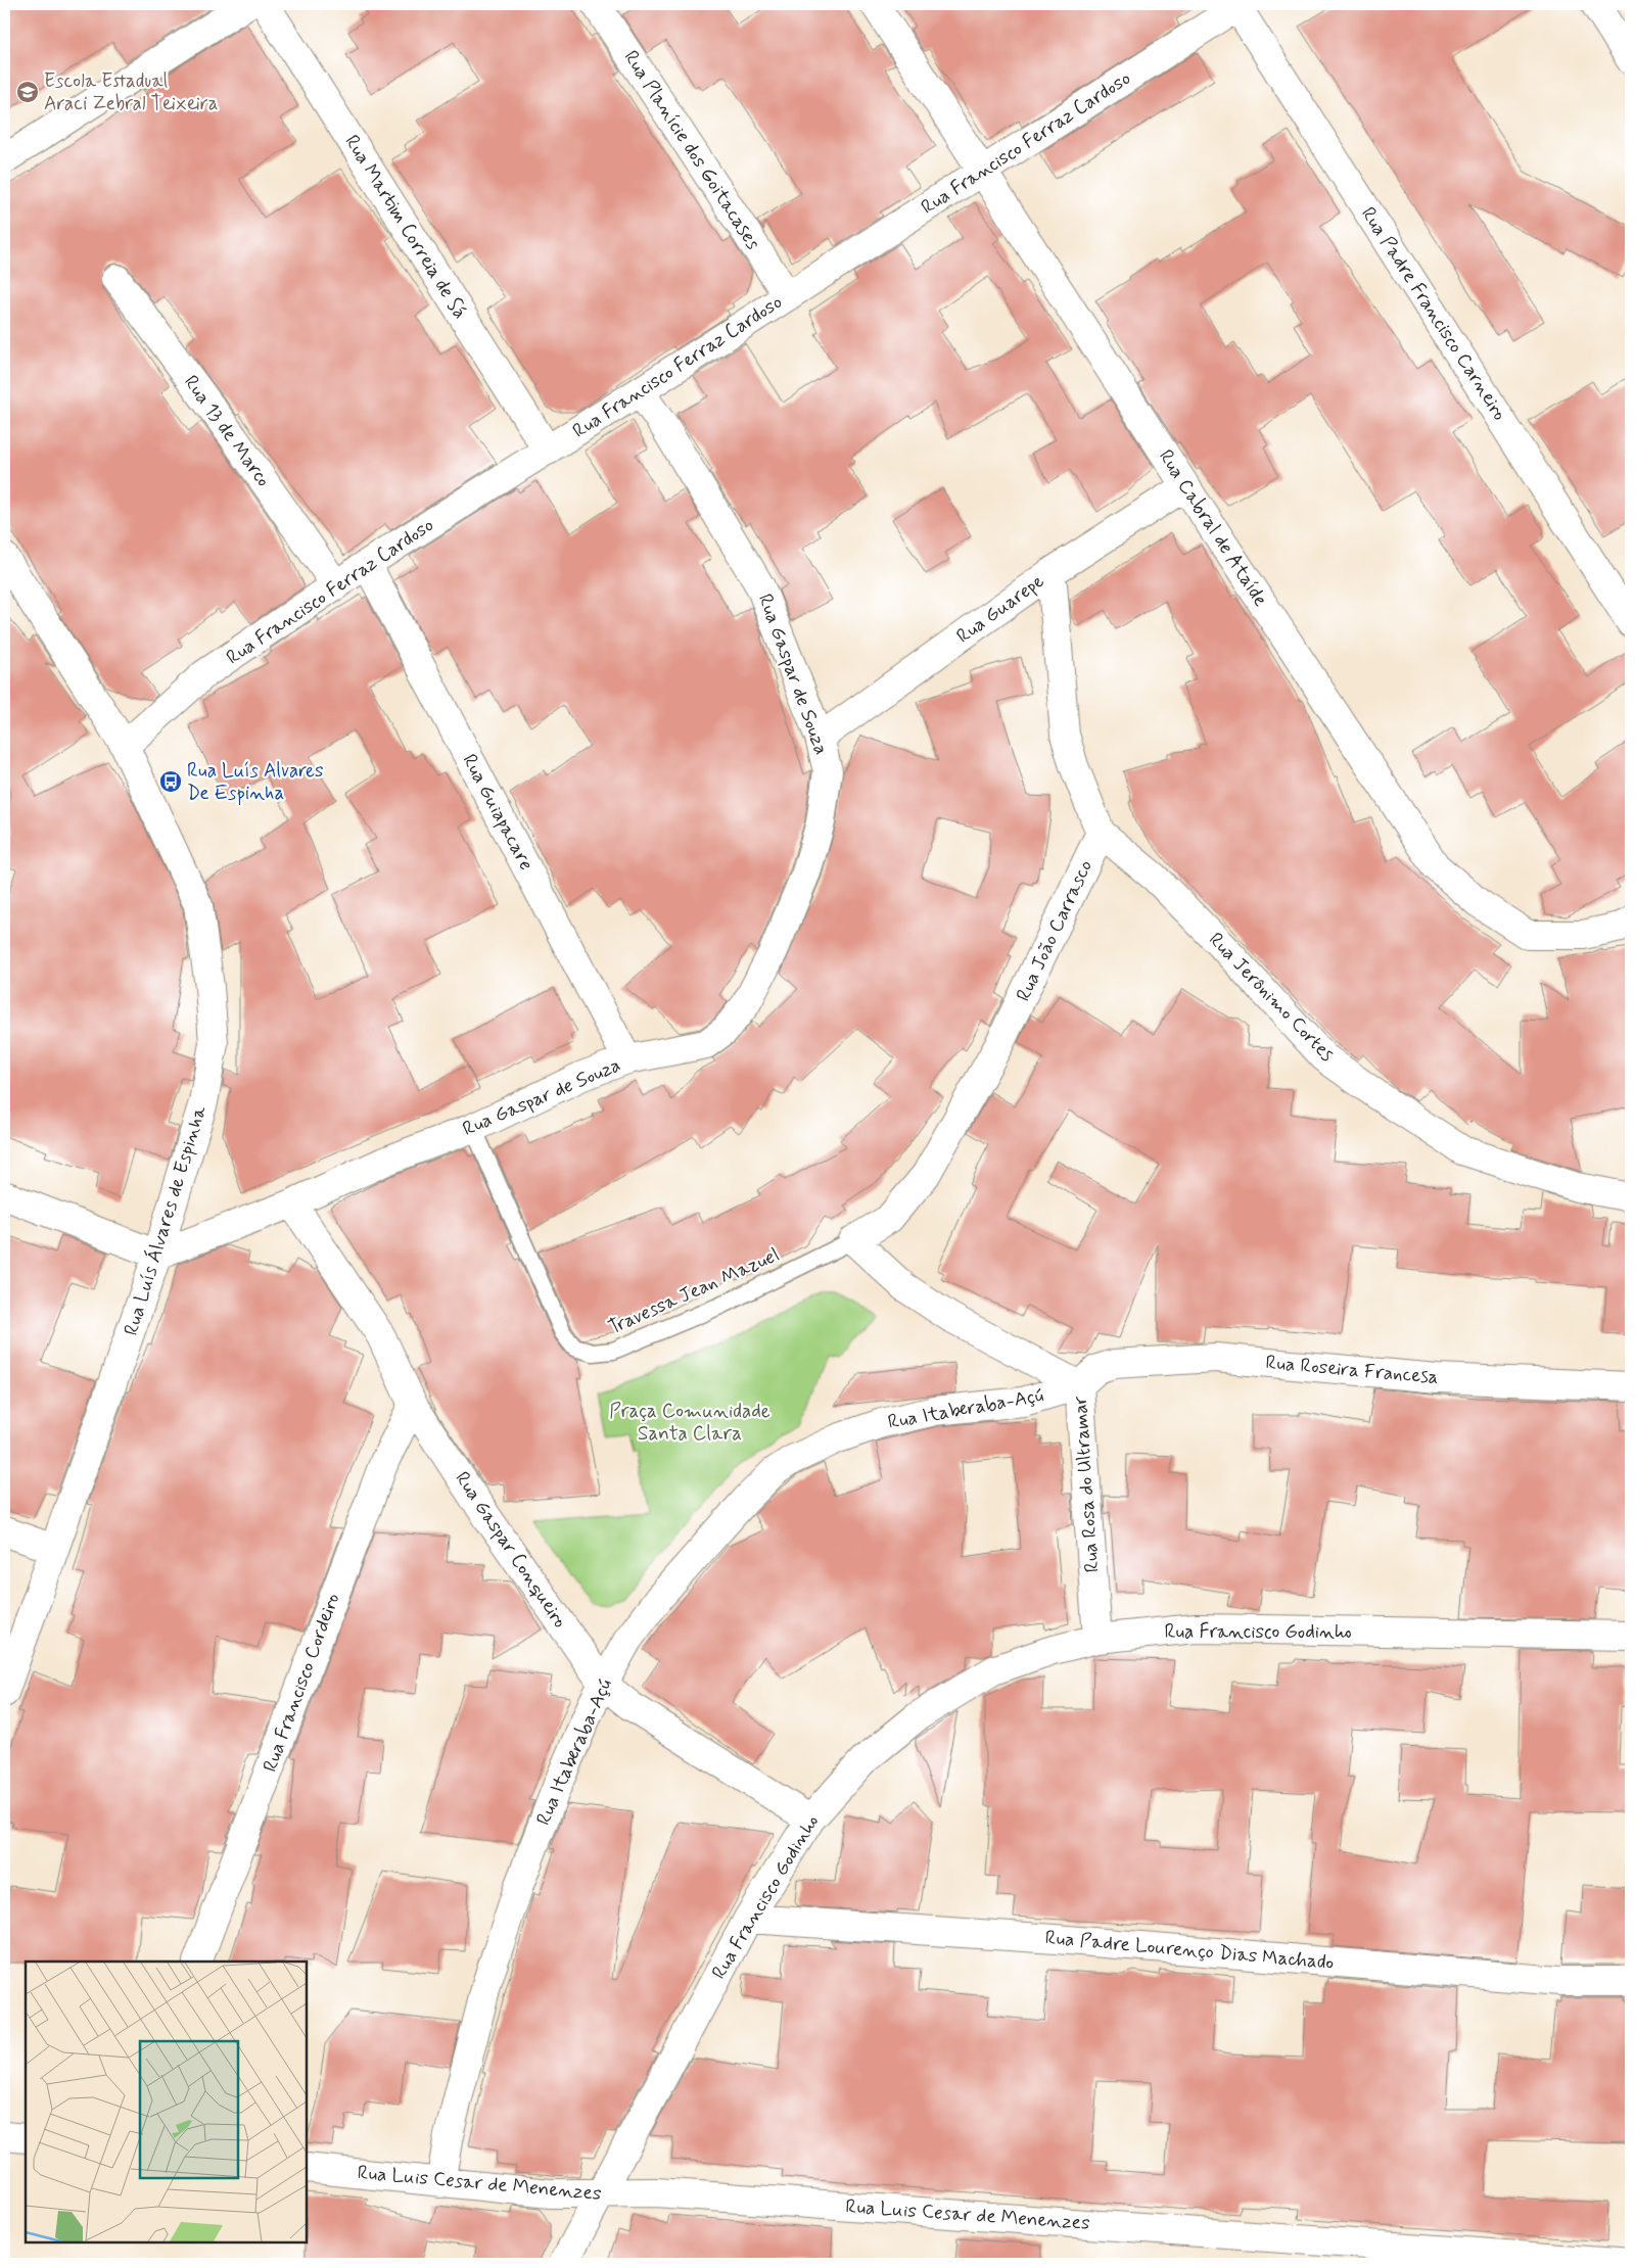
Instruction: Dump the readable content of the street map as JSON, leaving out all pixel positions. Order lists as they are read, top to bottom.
{
  "streets": {
    "street": [
      "Rua Francisco Ferraz Cardoso",
      "Rua Planície dos Goitacases",
      "Rua Martim Correia de Sá",
      "Rua Padre Francisco Carneiro",
      "Rua 13 de Marco",
      "Rua Cabral de Ataíde",
      "Rua Guarepe",
      "Rua Gaspar de Souza",
      "Rua Guiapacare",
      "Rua João Carrasco",
      "Rua Jerônimo Cortes",
      "Rua Luís Álvares de Espinha",
      "Rua Roseira Francesa",
      "Rua Itaberaba-Açú",
      "Rua Rosa do Ultramar",
      "Rua Gaspar Conqueiro",
      "Rua Francisco Godinho",
      "Rua Francisco Cordeiro",
      "Rua Padre Lourenço Dias Machado",
      "Rua Luis Cesar de Menenzes"
    ],
    "lane": ["Travessa Jean Mazuel"]
  },
  "crossings": [
    ["Rua Francisco Ferraz Cardoso", "Rua Planície dos Goitacases"],
    ["Rua Francisco Ferraz Cardoso", "Rua Martim Correia de Sá"],
    ["Rua Francisco Ferraz Cardoso", "Rua Padre Francisco Carneiro"],
    ["Rua Francisco Ferraz Cardoso", "Rua 13 de Marco"],
    ["Rua Francisco Ferraz Cardoso", "Rua Cabral de Ataíde"],
    ["Rua Francisco Ferraz Cardoso", "Rua Gaspar de Souza"],
    ["Rua Francisco Ferraz Cardoso", "Rua Guiapacare"],
    ["Rua Francisco Ferraz Cardoso", "Rua Luís Álvares de Espinha"],
    ["Rua Cabral de Ataíde", "Rua Guarepe"],
    ["Rua Guarepe", "Rua Gaspar de Souza"],
    ["Rua Gaspar de Souza", "Rua Guiapacare"],
    ["Rua Gaspar de Souza", "Rua Luís Álvares de Espinha"],
    ["Rua Gaspar de Souza", "Travessa Jean Mazuel"],
    ["Rua Gaspar de Souza", "Rua Gaspar Conqueiro"],
    ["Rua João Carrasco", "Rua Jerônimo Cortes"],
    ["Rua João Carrasco", "Travessa Jean Mazuel"],
    ["Rua João Carrasco", "Rua Rosa do Ultramar"],
    ["Travessa Jean Mazuel", "Rua Rosa do Ultramar"],
    ["Rua Roseira Francesa", "Rua Itaberaba-Açú"],
    ["Rua Roseira Francesa", "Rua Rosa do Ultramar"],
    ["Rua Itaberaba-Açú", "Rua Rosa do Ultramar"],
    ["Rua Itaberaba-Açú", "Rua Gaspar Conqueiro"],
    ["Rua Itaberaba-Açú", "Rua Luis Cesar de Menenzes"],
    ["Rua Rosa do Ultramar", "Rua Francisco Godinho"],
    ["Rua Gaspar Conqueiro", "Rua Francisco Godinho"],
    ["Rua Gaspar Conqueiro", "Rua Francisco Cordeiro"],
    ["Rua Francisco Godinho", "Rua Padre Lourenço Dias Machado"],
    ["Rua Francisco Godinho", "Rua Luis Cesar de Menenzes"]
  ],
  "parks": ["Praça Comunidade Santa Clara"],
  "places": {
    "school or university": ["Escola Estadual Araci Zebral Teixeira"],
    "bus stop": ["Rua Luís Alvares De Espinha"]
  }
}
